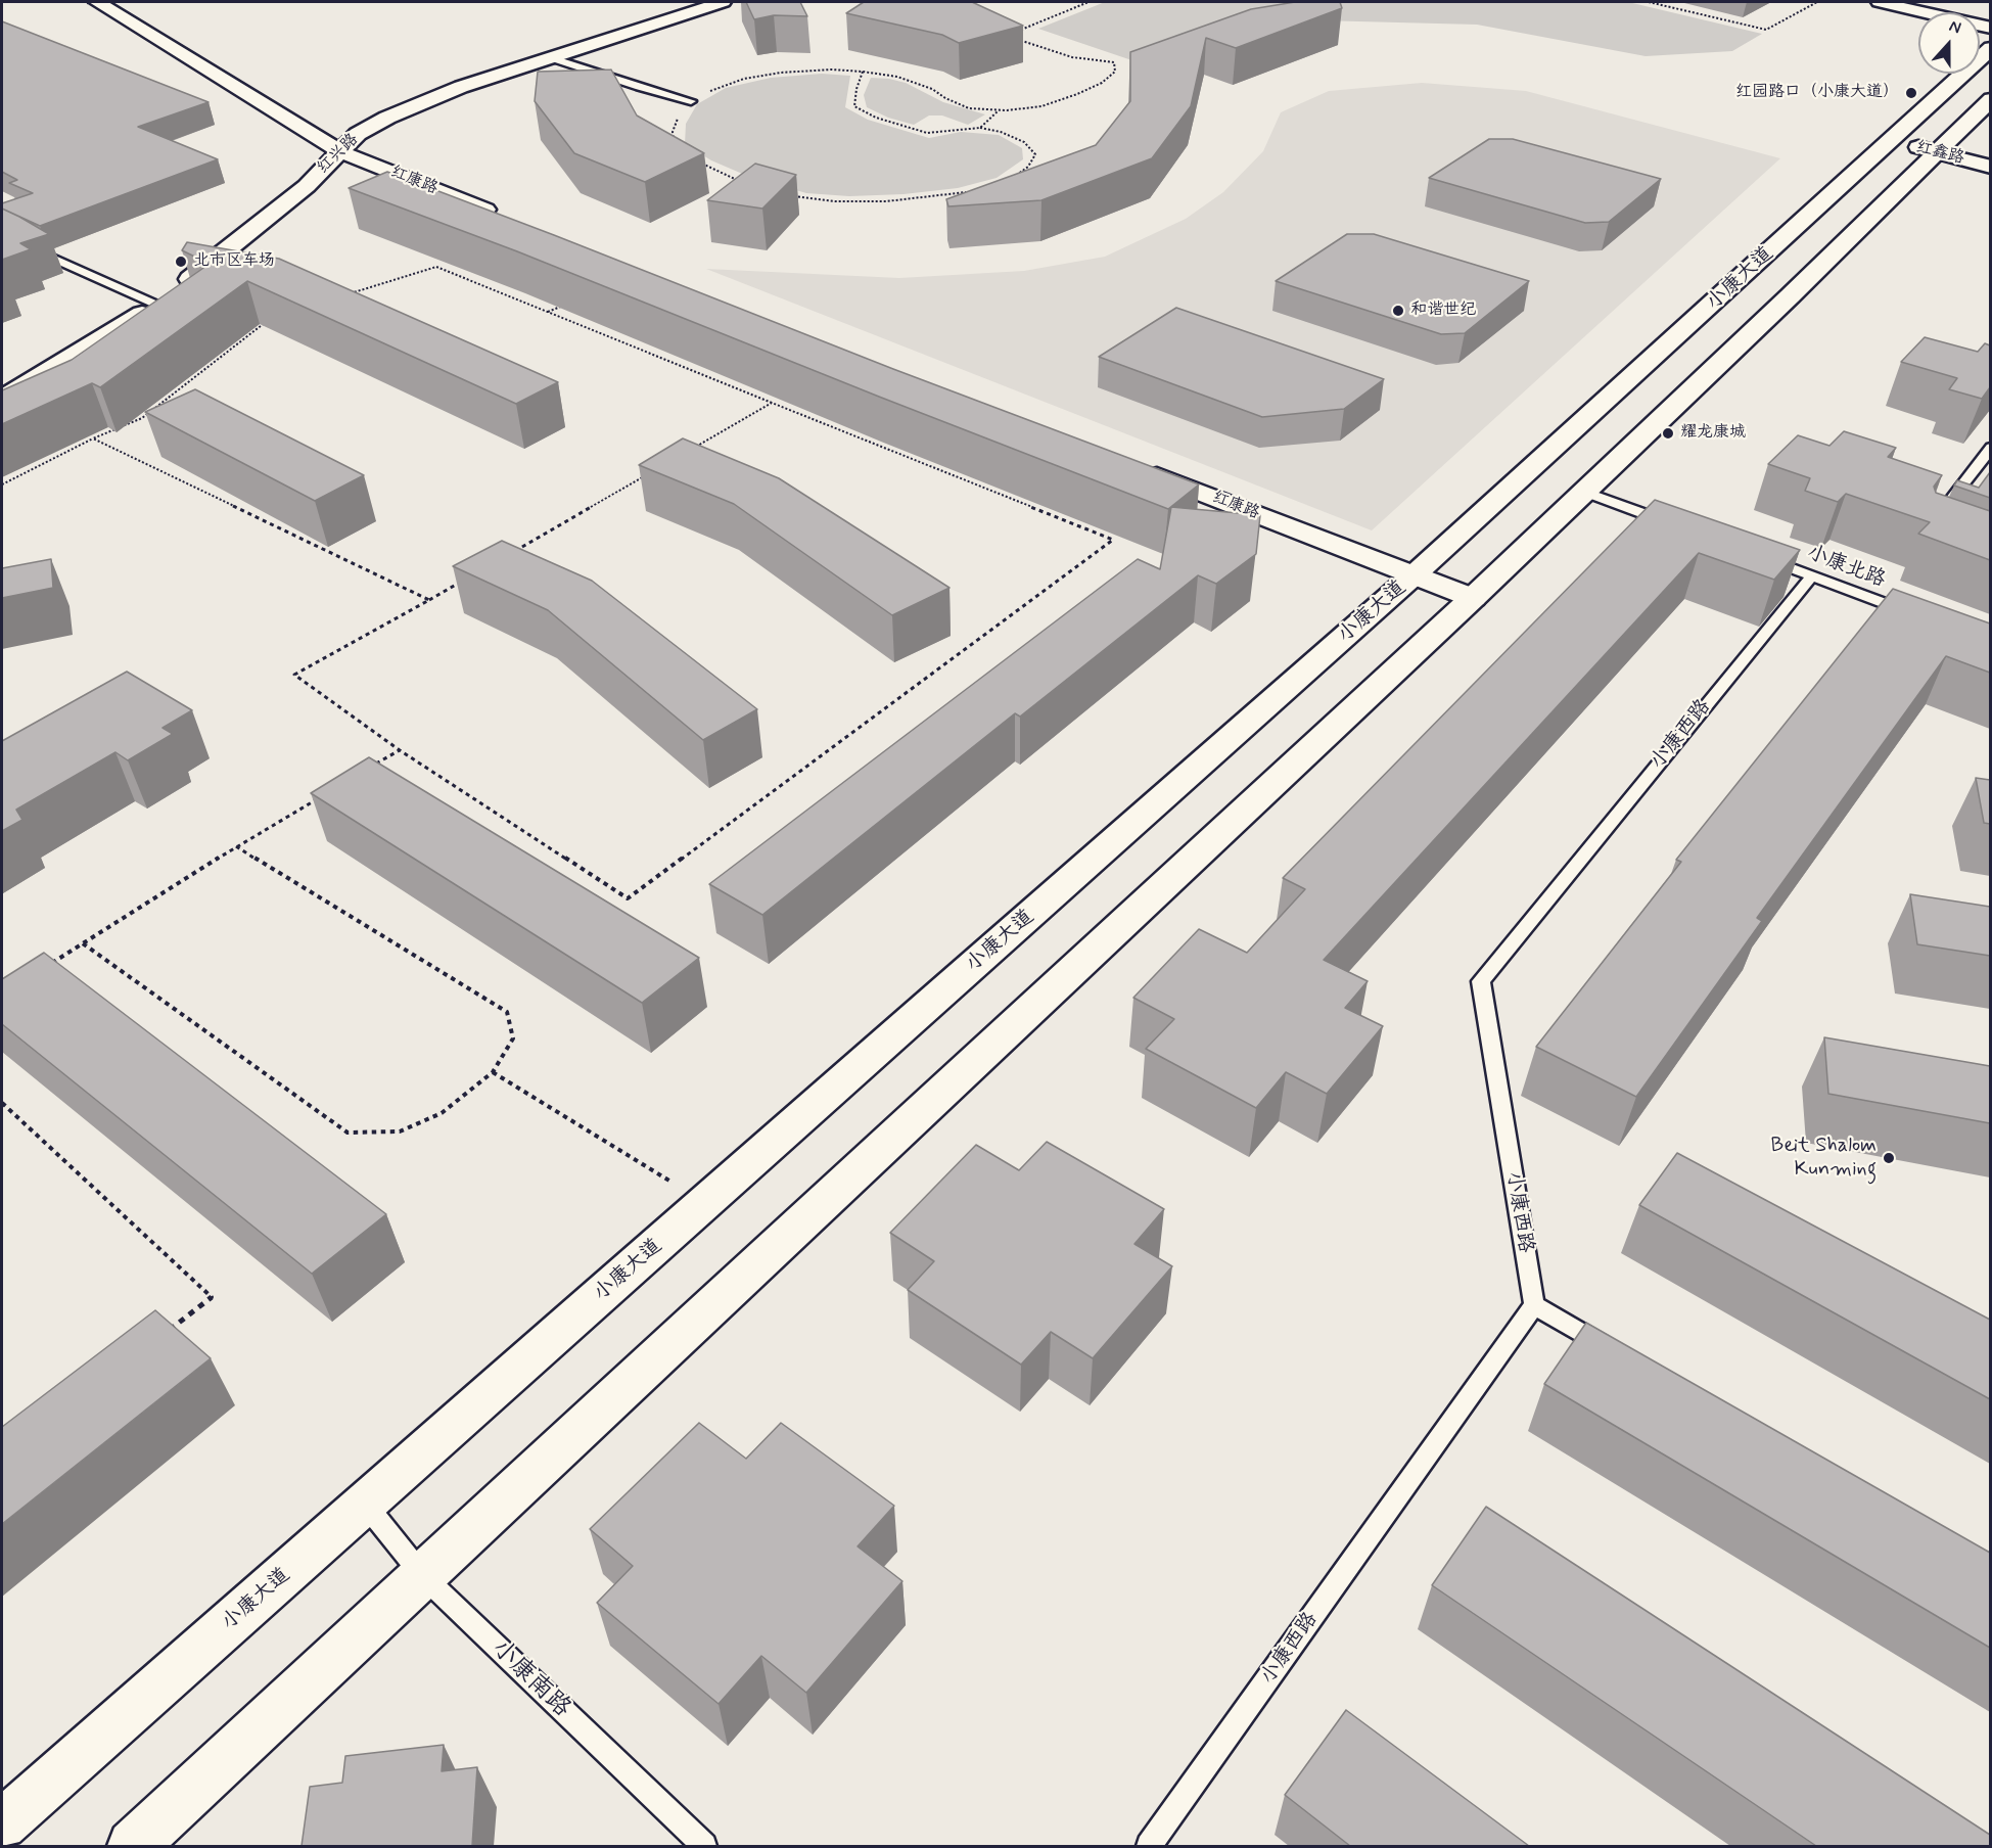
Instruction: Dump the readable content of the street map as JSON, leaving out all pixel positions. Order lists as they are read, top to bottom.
{
  "streets": {
    "main road": [
      "红鑫路",
      "红兴路",
      "红康路",
      "小康大道"
    ],
    "lane": ["小康北路", "小康西路", "小康南路"]
  },
  "crossings": [
    ["红鑫路", "小康大道"],
    ["红兴路", "红康路"],
    ["红康路", "小康大道"],
    ["小康大道", "小康南路"],
    ["小康北路", "小康西路"]
  ],
  "places": [
    "红园路口（小康大道）",
    "北市区车场",
    "和谐世纪",
    "耀龙康城",
    "Beit Shalom Kunming"
  ],
  "north": "top"
}
